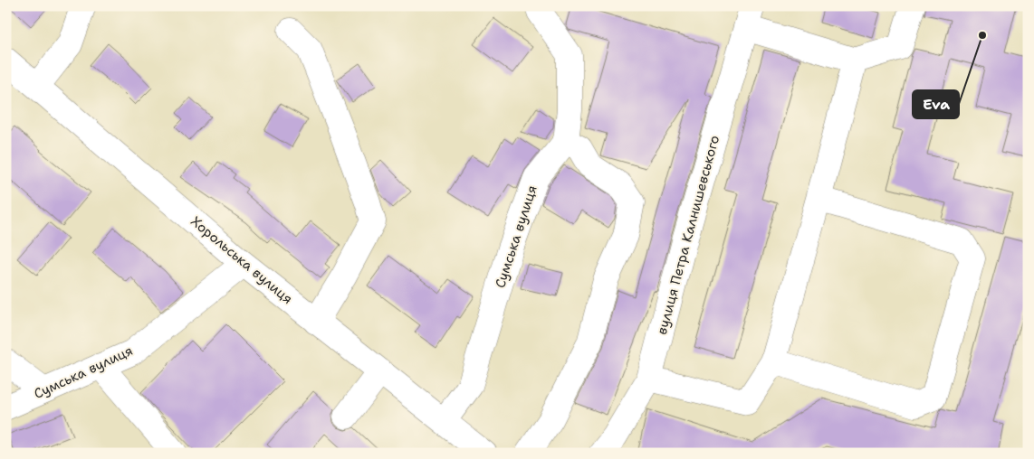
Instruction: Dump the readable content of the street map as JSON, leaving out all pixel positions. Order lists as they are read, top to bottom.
{
  "streets": {
    "street": ["вулиця Петра Калнишевського", "Сумська вулиця", "Хорольська вулиця"]
  },
  "crossings": [
    ["Сумська вулиця", "Хорольська вулиця"]
  ],
  "places": ["Eva"]
}
